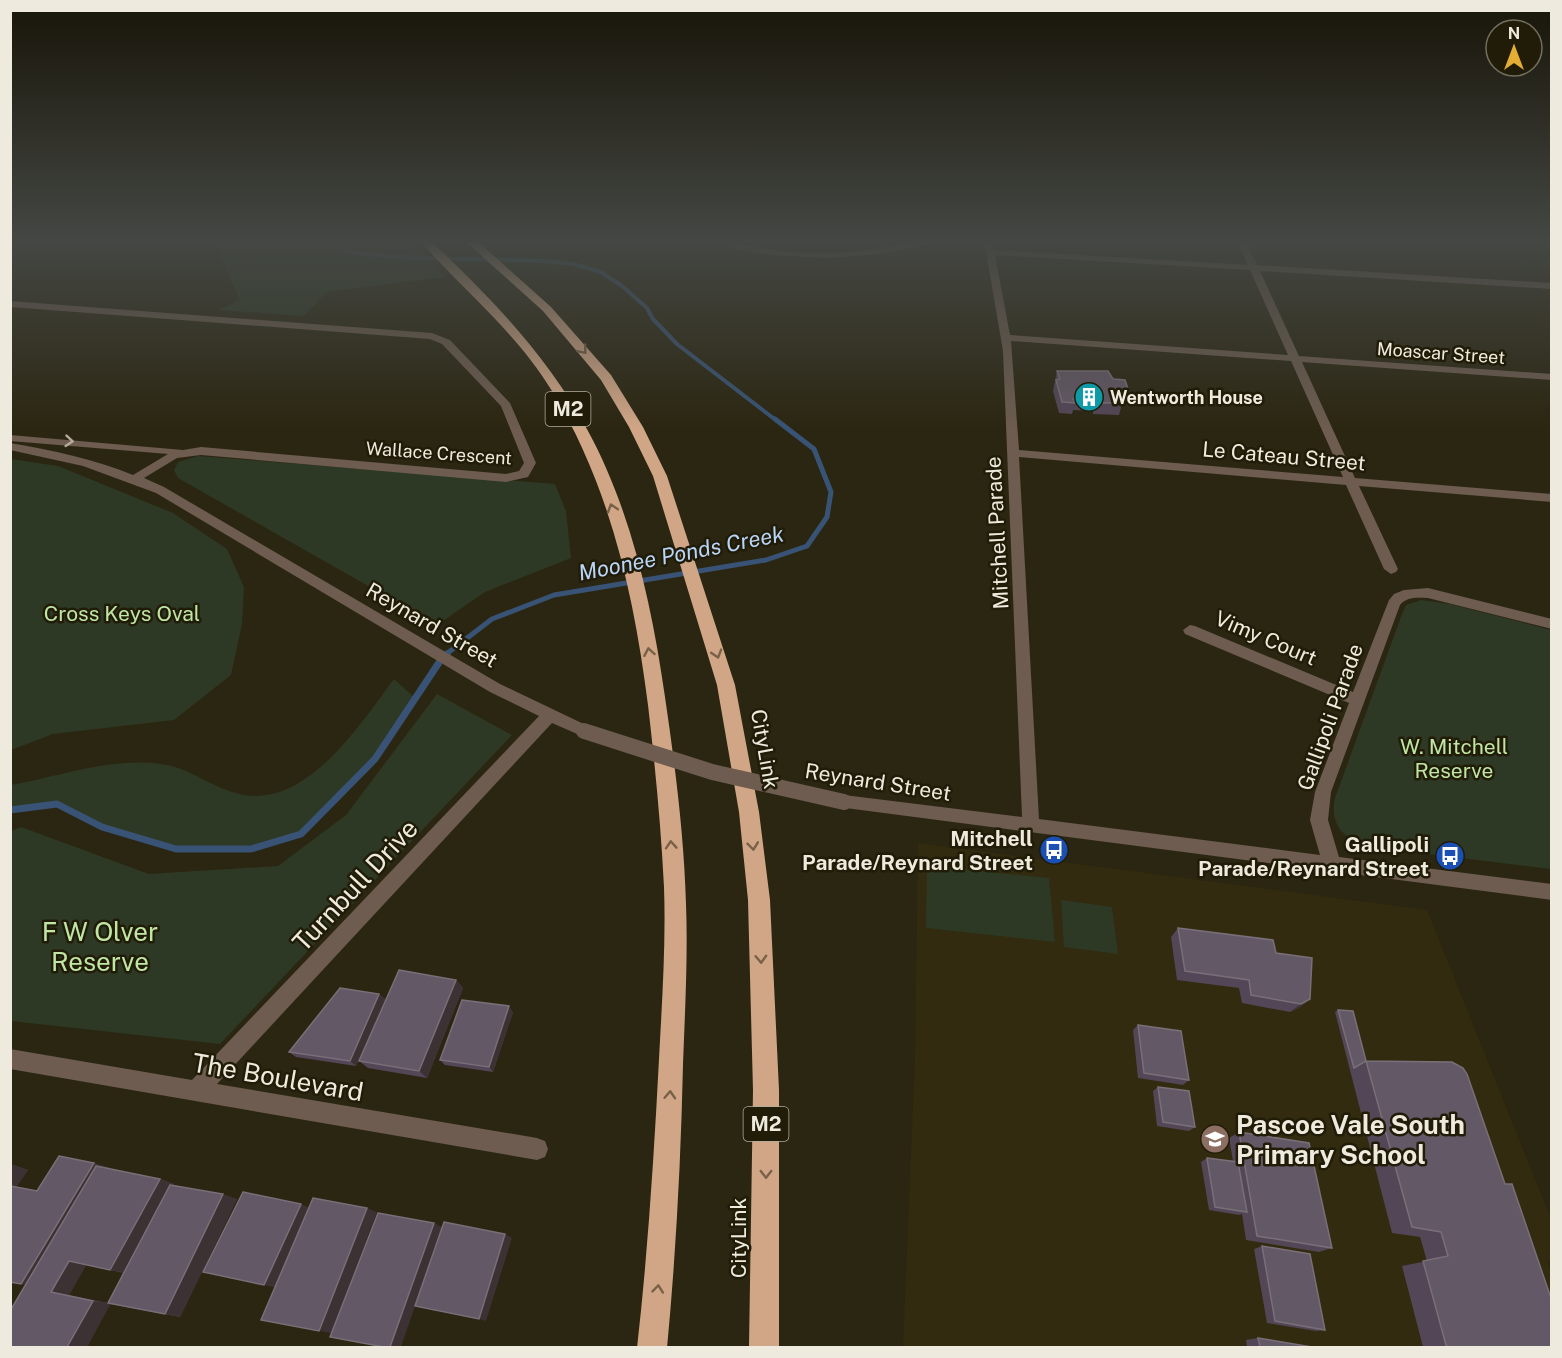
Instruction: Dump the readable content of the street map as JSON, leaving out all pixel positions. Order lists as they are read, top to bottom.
{
  "streets": {
    "highway": ["M2", "CityLink"],
    "street": [
      "Moascar Street",
      "Wallace Crescent",
      "Le Cateau Street",
      "Mitchell Parade",
      "Reynard Street",
      "Vimy Court",
      "Gallipoli Parade",
      "Turnbull Drive",
      "The Boulevard"
    ]
  },
  "crossings": [
    ["Moascar Street", "Mitchell Parade"],
    ["Wallace Crescent", "Reynard Street"],
    ["Le Cateau Street", "Mitchell Parade"],
    ["Mitchell Parade", "Reynard Street"],
    ["Reynard Street", "Gallipoli Parade"],
    ["Reynard Street", "Turnbull Drive"],
    ["Vimy Court", "Gallipoli Parade"],
    ["Turnbull Drive", "The Boulevard"]
  ],
  "water": ["Moonee Ponds Creek"],
  "parks": ["Cross Keys Oval", "W. Mitchell Reserve", "F W Olver Reserve"],
  "places": {
    "building": ["Wentworth House"],
    "bus stop": ["Mitchell Parade/Reynard Street", "Gallipoli Parade/Reynard Street"],
    "school or university": ["Pascoe Vale South Primary School"]
  },
  "north": "top"
}
